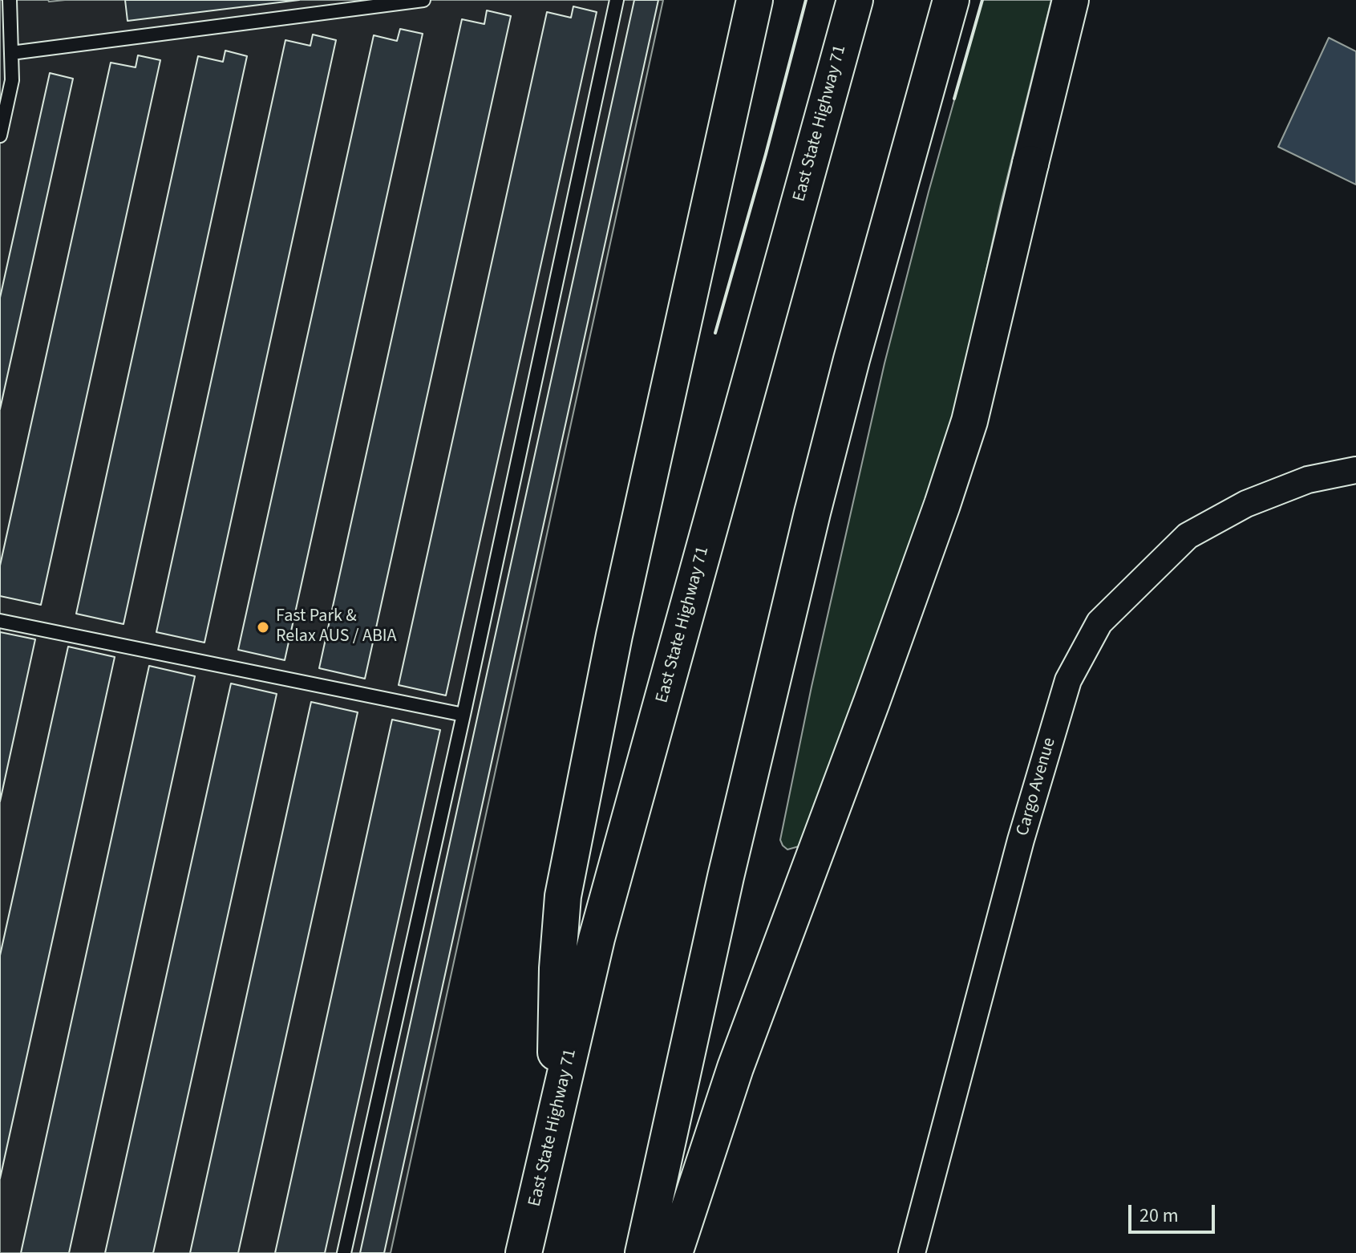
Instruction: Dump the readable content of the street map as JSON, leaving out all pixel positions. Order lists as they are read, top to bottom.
{
  "streets": {
    "main road": ["East State Highway 71"],
    "street": ["Cargo Avenue"]
  },
  "places": ["Fast Park & Relax AUS / ABIA"],
  "scale_bar": "20 m"
}
